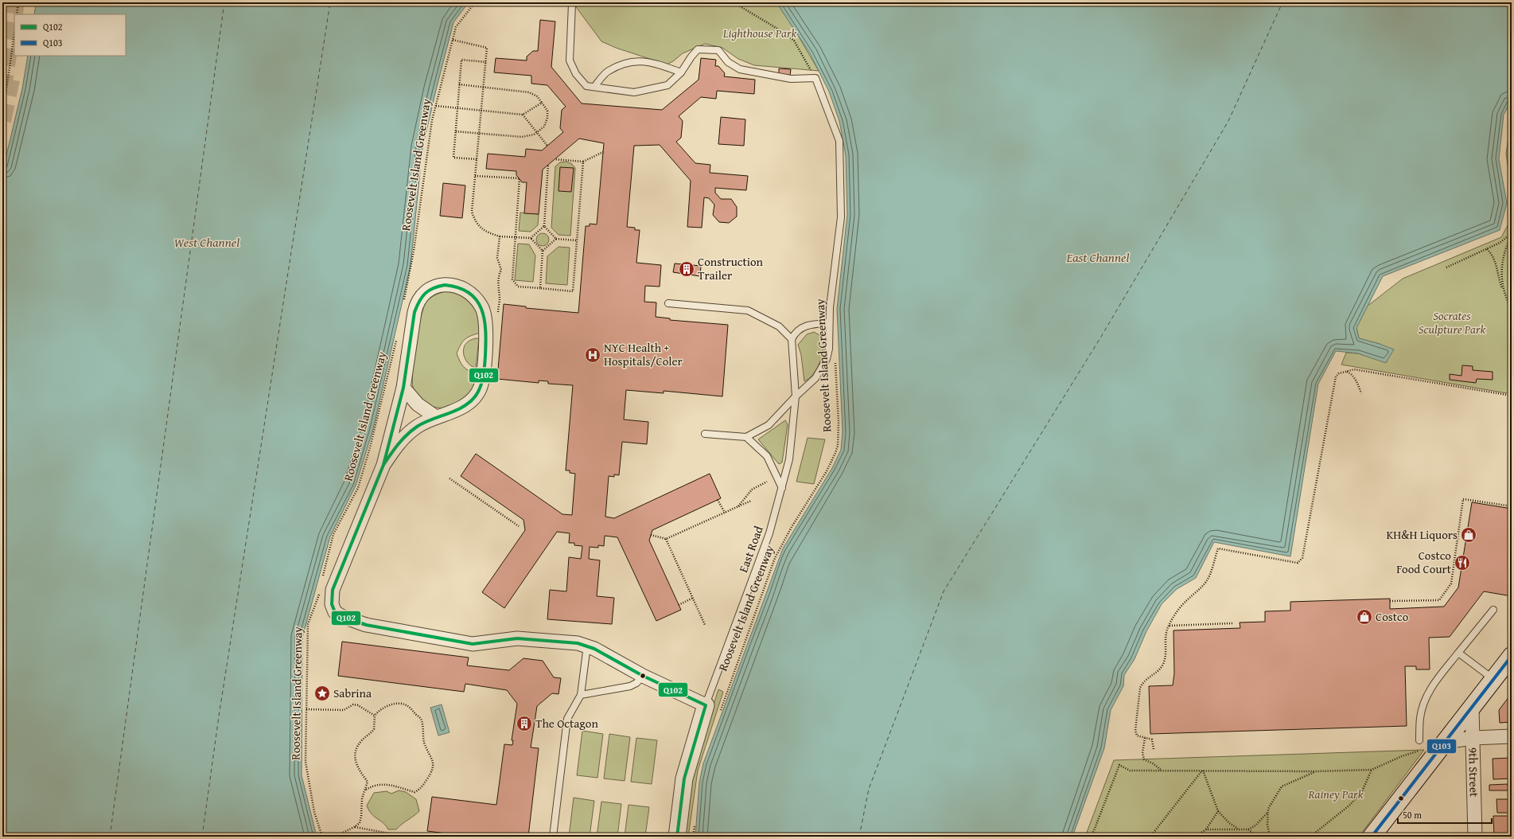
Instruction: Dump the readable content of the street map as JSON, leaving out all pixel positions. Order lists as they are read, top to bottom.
{
  "streets": {
    "street": ["9th Street"],
    "lane": ["Roosevelt Island Greenway", "East Road"]
  },
  "water": ["West Channel", "East Channel"],
  "parks": ["Lighthouse Park", "Socrates Sculpture Park", "Rainey Park"],
  "places": {
    "building": ["Construction Trailer", "The Octagon"],
    "hospital": ["NYC Health + Hospitals/Coler"],
    "shop": ["KH&H Liquors", "Costco"],
    "restaurant": ["Costco Food Court"],
    "place": ["Sabrina"]
  },
  "lines": ["transit line Q102", "transit line Q103"],
  "legend": ["Q102", "Q103"],
  "scale_bar": "50 m"
}
